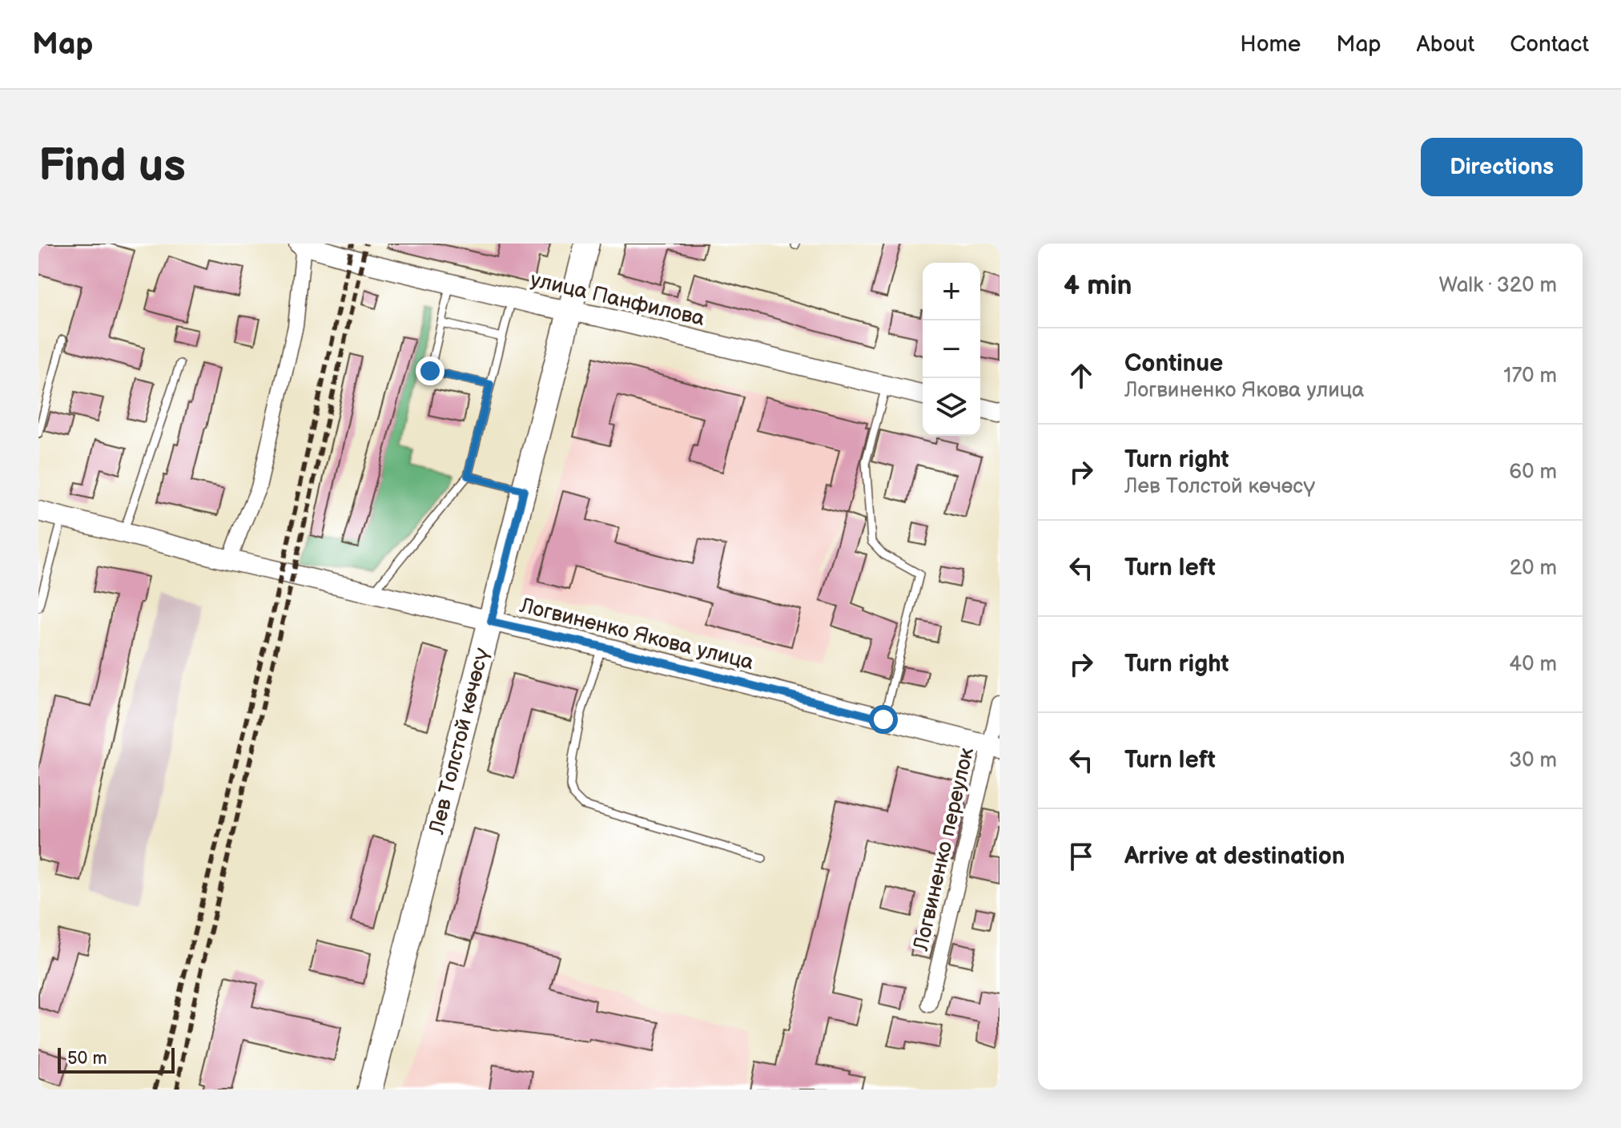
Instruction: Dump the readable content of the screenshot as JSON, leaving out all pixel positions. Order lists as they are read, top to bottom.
{
  "streets": {
    "main road": ["Лев Толстой көчөсү"],
    "street": ["улица Панфилова", "Логвиненко Якова улица", "Логвиненко переулок"]
  },
  "crossings": [
    ["улица Панфилова", "Лев Толстой көчөсү"],
    ["Логвиненко Якова улица", "Лев Толстой көчөсү"],
    ["Логвиненко Якова улица", "Логвиненко переулок"]
  ],
  "scale_bar": "50 m",
  "page": {
    "header": "Map",
    "nav": [
      "Home",
      "Map",
      "About",
      "Contact"
    ],
    "buttons": "Directions",
    "title": "Find us",
    "heading": ["4 min", "Walk · 320 m"],
    "map_buttons": ["+", "−"],
    "list": [
      ["Continue", "Логвиненко Якова улица", "170 m"],
      ["Turn right", "Лев Толстой көчөсү", "60 m"],
      ["Turn left", "20 m"],
      ["Turn right", "40 m"],
      ["Turn left", "30 m"],
      "Arrive at destination"
    ],
    "scale": "50 m"
  }
}
